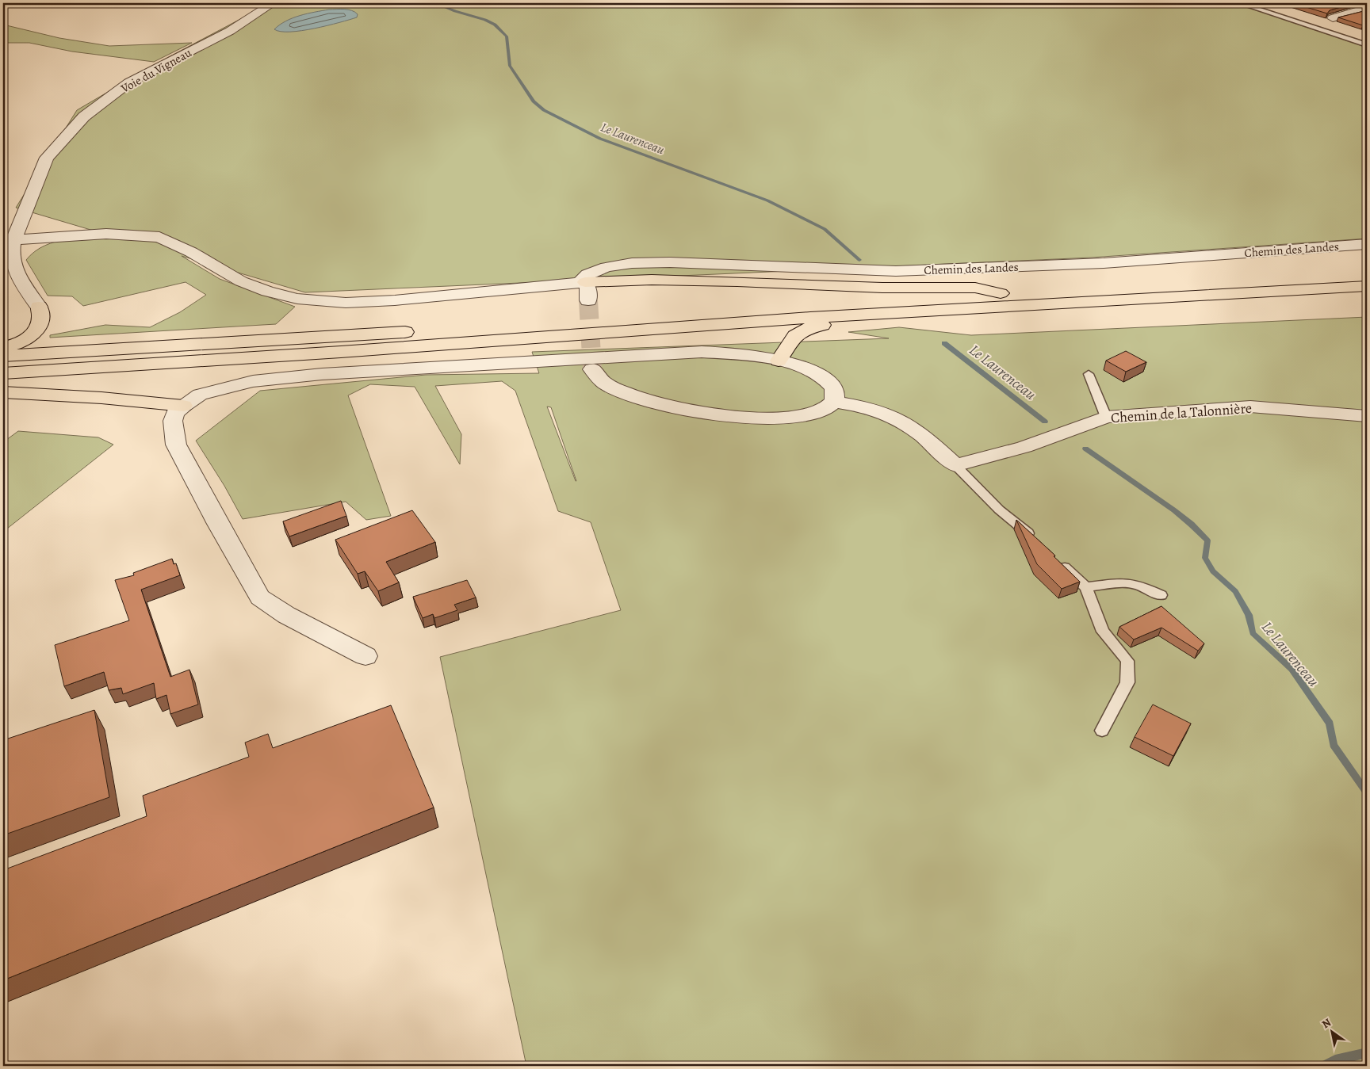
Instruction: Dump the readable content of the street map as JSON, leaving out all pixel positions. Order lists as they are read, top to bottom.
{
  "streets": {
    "street": ["Voie du Vigneau", "Chemin des Landes", "Chemin de la Talonnière"]
  },
  "water": ["Le Laurenceau"],
  "north": "top left"
}
